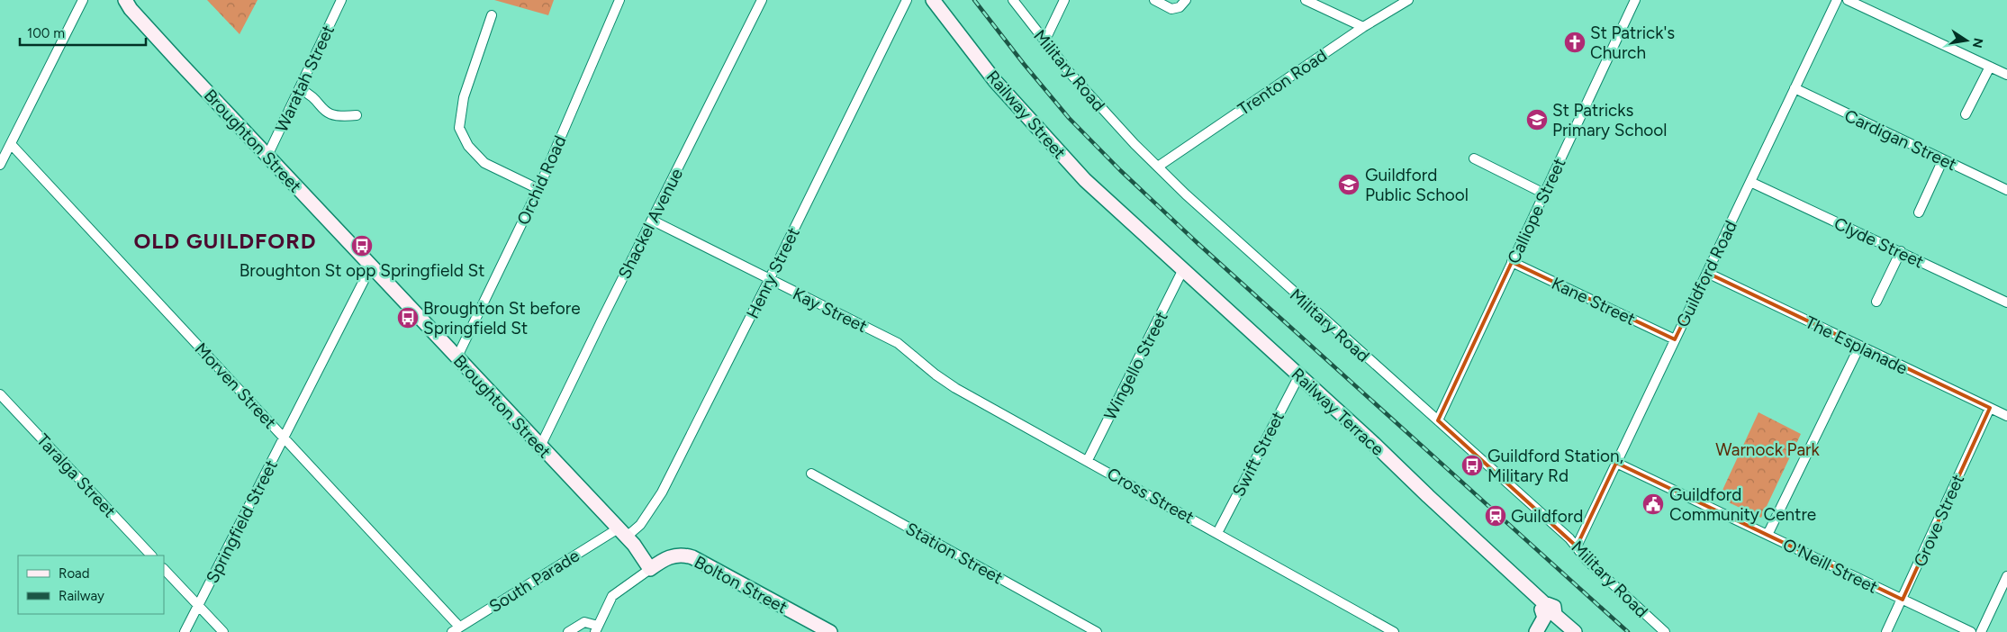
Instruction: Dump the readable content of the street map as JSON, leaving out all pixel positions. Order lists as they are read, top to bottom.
{
  "streets": {
    "street": [
      "Military Road",
      "Waratah Street",
      "Trenton Road",
      "Railway Street",
      "Cardigan Street",
      "Broughton Street",
      "Orchid Road",
      "Calliope Street",
      "Shackel Avenue",
      "Clyde Street",
      "Henry Street",
      "Guildford Road",
      "Kane Street",
      "Kay Street",
      "The Esplanade",
      "Wingello Street",
      "Morven Street",
      "Railway Terrace",
      "Swift Street",
      "Taralga Street",
      "Cross Street",
      "Grove Street",
      "Springfield Street",
      "Station Street",
      "O'Neill Street",
      "South Parade",
      "Bolton Street"
    ]
  },
  "crossings": [
    ["Military Road", "Trenton Road"],
    ["Military Road", "Calliope Street"],
    ["Military Road", "Guildford Road"],
    ["Waratah Street", "Broughton Street"],
    ["Railway Street", "Railway Terrace"],
    ["Cardigan Street", "Guildford Road"],
    ["Broughton Street", "Orchid Road"],
    ["Broughton Street", "Shackel Avenue"],
    ["Broughton Street", "Henry Street"],
    ["Broughton Street", "Springfield Street"],
    ["Broughton Street", "South Parade"],
    ["Broughton Street", "Bolton Street"],
    ["Calliope Street", "Kane Street"],
    ["Shackel Avenue", "Kay Street"],
    ["Clyde Street", "Guildford Road"],
    ["Henry Street", "Kay Street"],
    ["Henry Street", "South Parade"],
    ["Guildford Road", "Kane Street"],
    ["Guildford Road", "The Esplanade"],
    ["Guildford Road", "O'Neill Street"],
    ["Kay Street", "Cross Street"],
    ["The Esplanade", "Grove Street"],
    ["Wingello Street", "Railway Terrace"],
    ["Wingello Street", "Cross Street"],
    ["Morven Street", "Springfield Street"],
    ["Morven Street", "South Parade"],
    ["Railway Terrace", "Swift Street"],
    ["Swift Street", "Cross Street"],
    ["Grove Street", "O'Neill Street"]
  ],
  "districts": ["OLD GUILDFORD"],
  "parks": ["Warnock Park"],
  "places": {
    "church": ["St Patrick's Church"],
    "school or university": ["St Patricks Primary School", "Guildford Public School"],
    "bus stop": ["Broughton St opp Springfield St", "Broughton St before Springfield St", "Guildford Station, Military Rd"],
    "public building": ["Guildford Community Centre"],
    "station": ["Guildford"]
  },
  "legend": ["Road", "Railway"],
  "scale_bar": "100 m",
  "north": "right"
}
